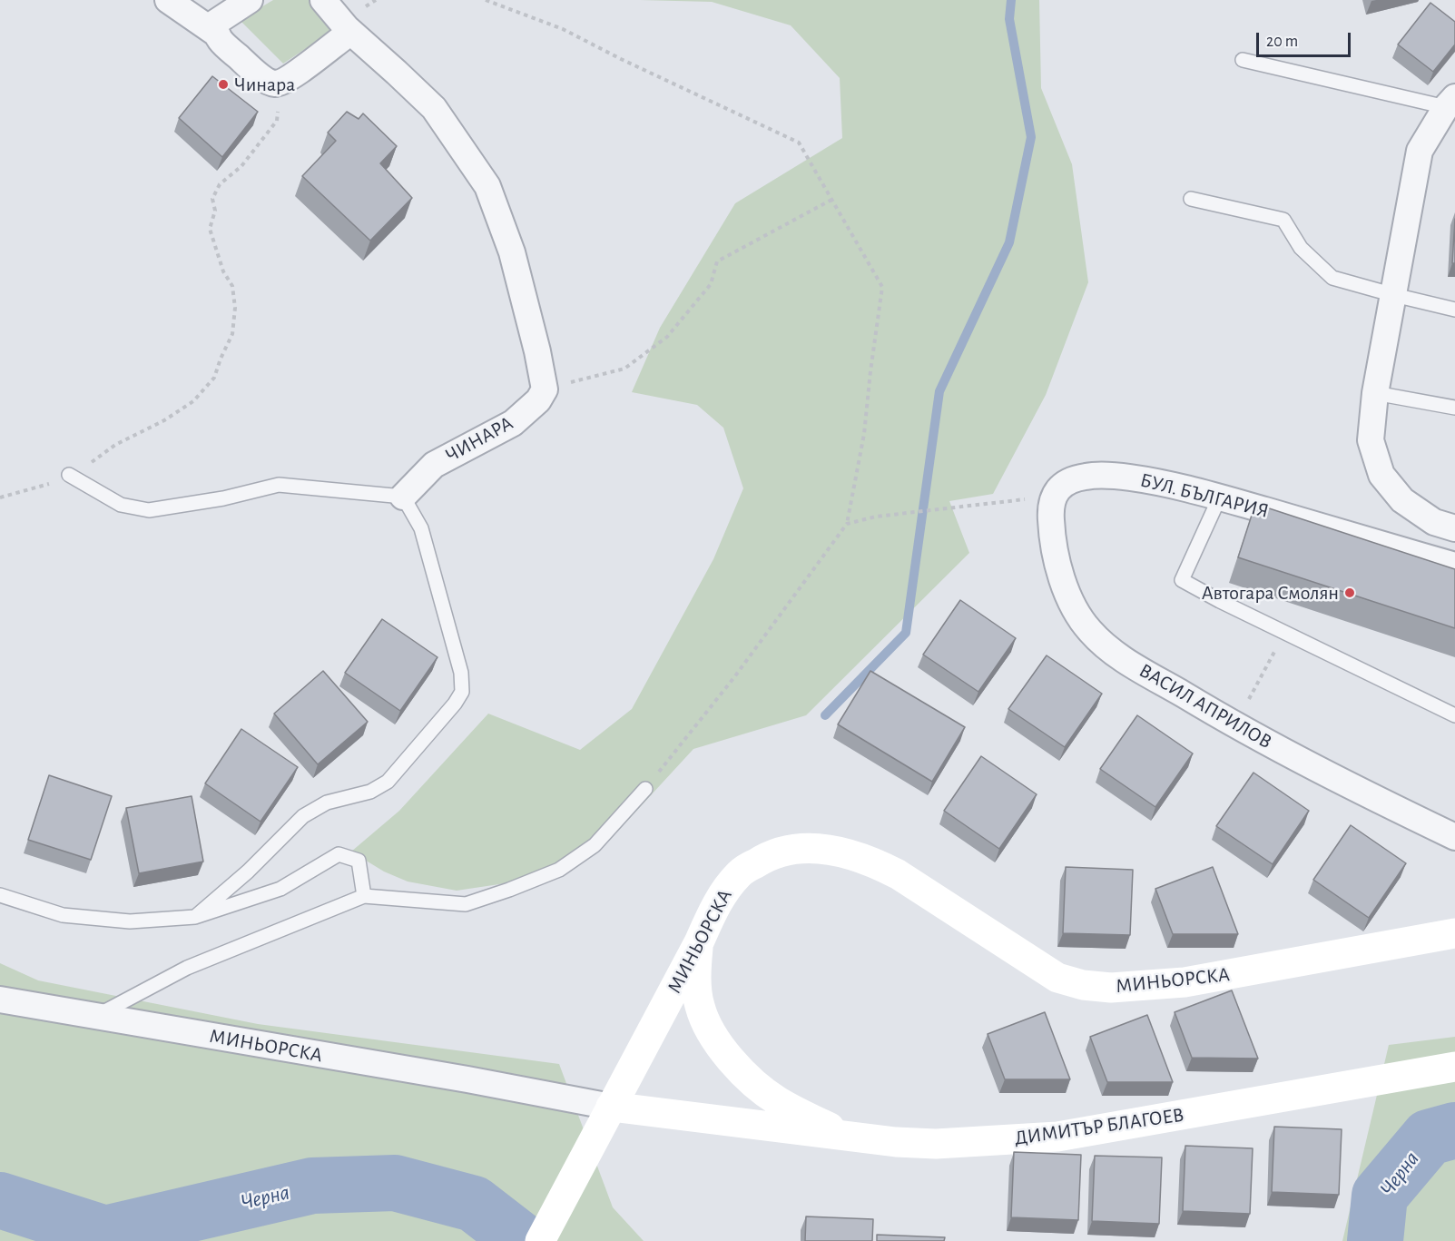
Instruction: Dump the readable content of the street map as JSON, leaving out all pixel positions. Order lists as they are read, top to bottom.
{
  "streets": {
    "main road": ["МИНЬОРСКА", "ДИМИТЪР БЛАГОЕВ"],
    "street": ["ЧИНАРА", "БУЛ. БЪЛГАРИЯ", "ВАСИЛ АПРИЛОВ"]
  },
  "crossings": [
    ["БУЛ. БЪЛГАРИЯ", "ВАСИЛ АПРИЛОВ"],
    ["МИНЬОРСКА", "ДИМИТЪР БЛАГОЕВ"]
  ],
  "water": ["Черна"],
  "places": ["Чинара", "Автогара Смолян"],
  "scale_bar": "20 m"
}
